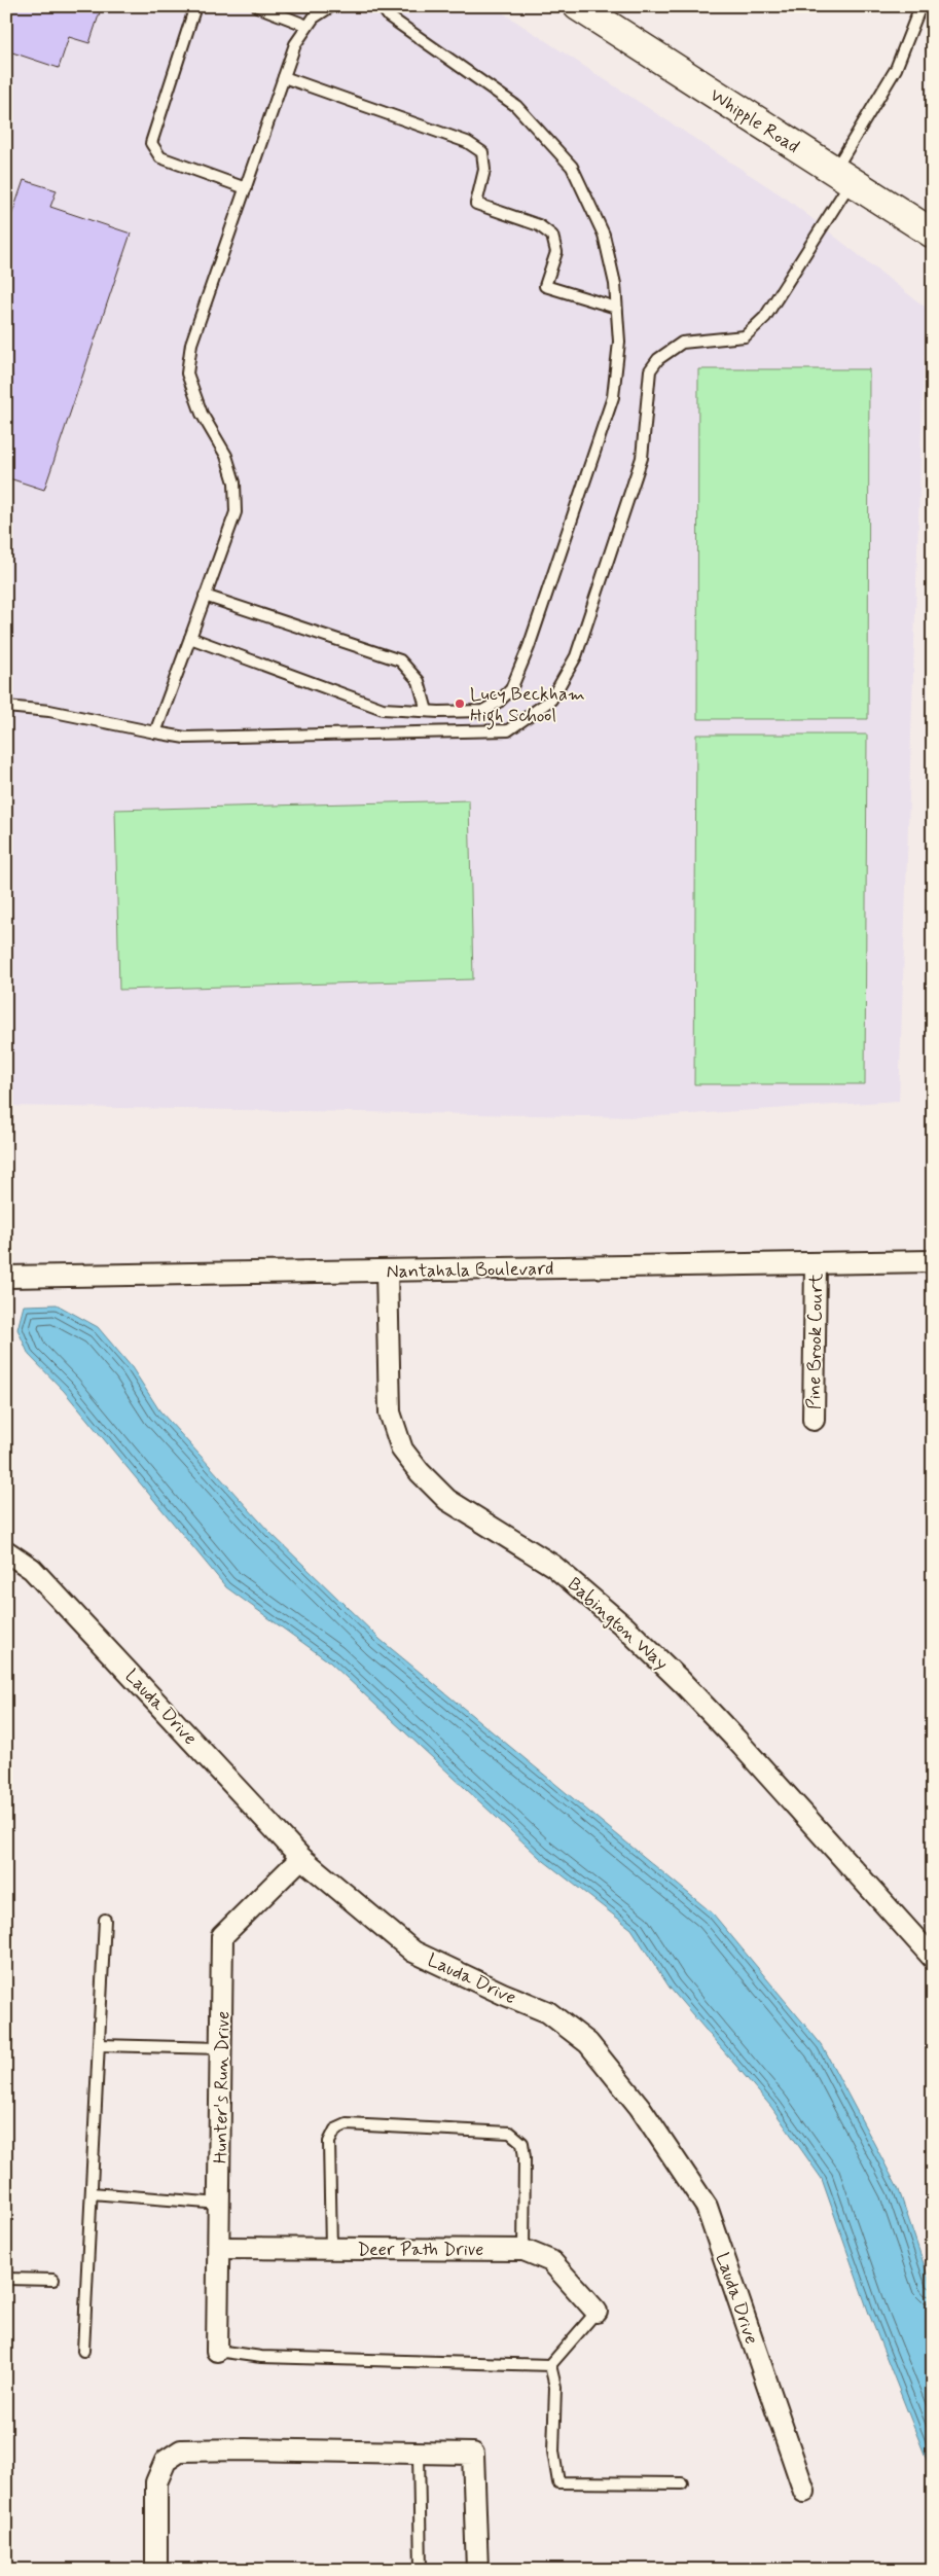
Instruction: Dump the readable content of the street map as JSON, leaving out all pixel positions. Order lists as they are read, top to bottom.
{
  "streets": {
    "main road": ["Whipple Road"],
    "street": [
      "Nantahala Boulevard",
      "Pine Brook Court",
      "Babington Way",
      "Lauda Drive",
      "Hunter's Run Drive",
      "Deer Path Drive"
    ]
  },
  "crossings": [
    ["Nantahala Boulevard", "Pine Brook Court"],
    ["Nantahala Boulevard", "Babington Way"],
    ["Lauda Drive", "Hunter's Run Drive"],
    ["Hunter's Run Drive", "Deer Path Drive"]
  ],
  "places": ["Lucy Beckham High School"]
}
